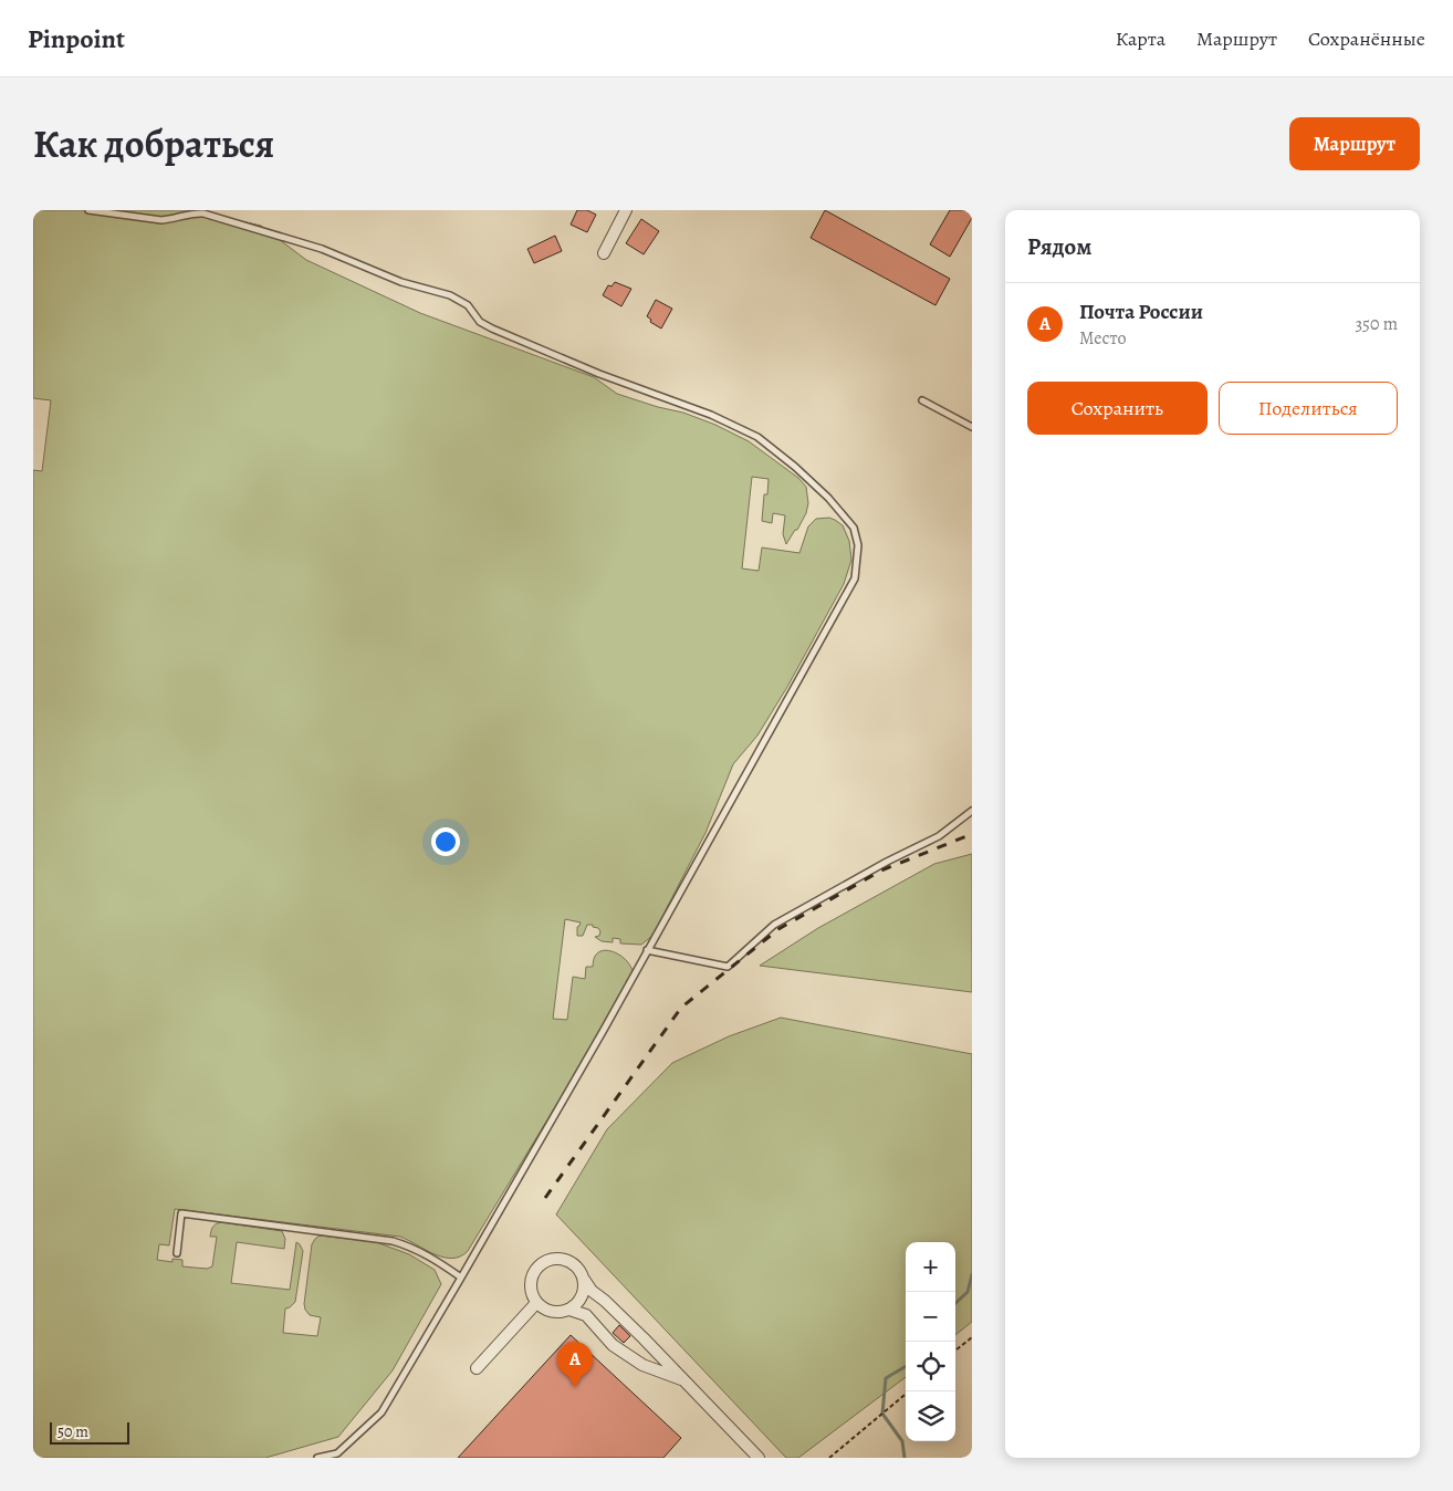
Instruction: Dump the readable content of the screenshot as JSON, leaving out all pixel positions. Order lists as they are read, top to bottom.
{
  "scale_bar": "50 m",
  "page": {
    "header": "Pinpoint",
    "nav": ["Карта", "Маршрут", "Сохранённые"],
    "title": "Как добраться",
    "buttons": [
      "Маршрут",
      ["Сохранить", "Поделиться"]
    ],
    "heading": "Рядом",
    "list": [
      {
        "mark": "A",
        "name": "Почта России",
        "note": "Место",
        "value": "350 m"
      }
    ],
    "map_buttons": ["+", "−"],
    "pins": "A",
    "scale": "50 m"
  }
}
